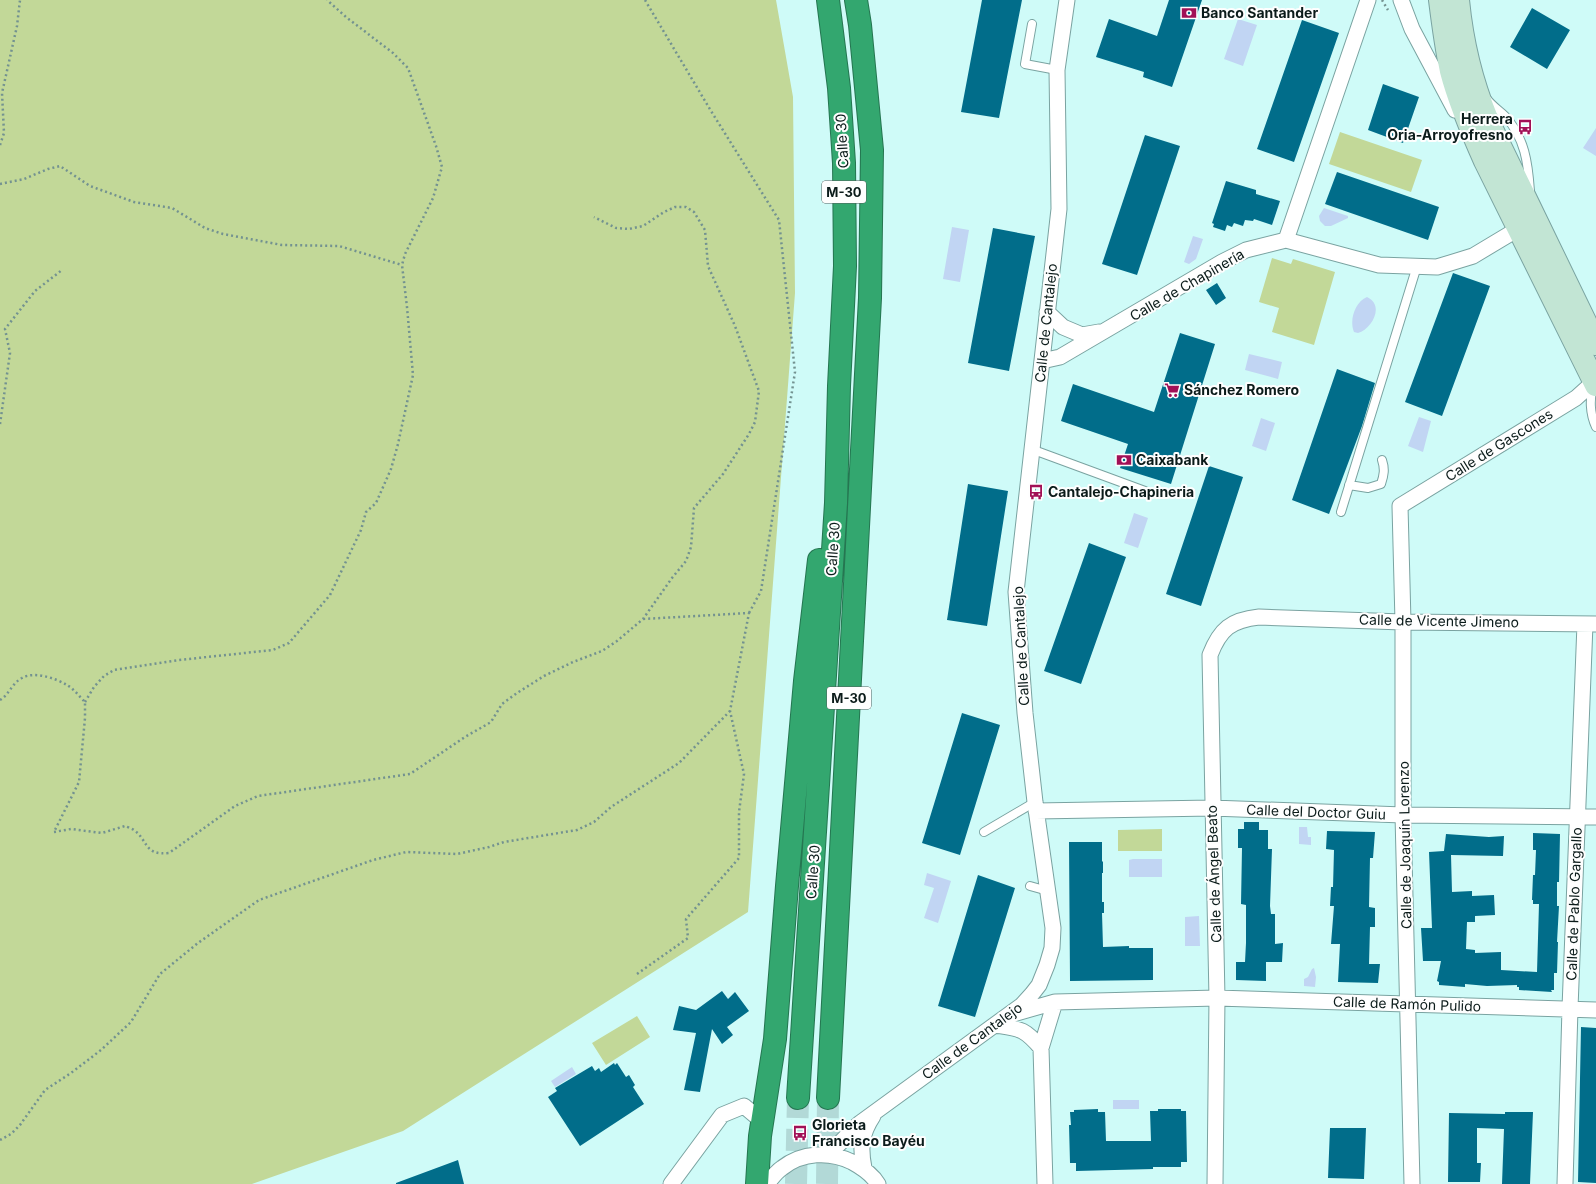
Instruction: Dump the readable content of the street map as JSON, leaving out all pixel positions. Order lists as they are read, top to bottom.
{
  "streets": {
    "highway": ["Calle 30", "M-30"],
    "street": [
      "Calle de Chapinería",
      "Calle de Cantalejo",
      "Calle de Gascones",
      "Calle de Vicente Jimeno",
      "Calle del Doctor Guiu",
      "Calle de Joaquín Lorenzo",
      "Calle de Ángel Beato",
      "Calle de Pablo Gargallo",
      "Calle de Ramón Pulido"
    ]
  },
  "crossings": [
    ["Calle de Chapinería", "Calle de Cantalejo"],
    ["Calle de Cantalejo", "Calle del Doctor Guiu"],
    ["Calle de Cantalejo", "Calle de Ramón Pulido"],
    ["Calle de Gascones", "Calle de Joaquín Lorenzo"],
    ["Calle de Vicente Jimeno", "Calle de Joaquín Lorenzo"],
    ["Calle de Vicente Jimeno", "Calle de Ángel Beato"],
    ["Calle de Vicente Jimeno", "Calle de Pablo Gargallo"],
    ["Calle del Doctor Guiu", "Calle de Joaquín Lorenzo"],
    ["Calle del Doctor Guiu", "Calle de Ángel Beato"],
    ["Calle del Doctor Guiu", "Calle de Pablo Gargallo"],
    ["Calle de Joaquín Lorenzo", "Calle de Ramón Pulido"],
    ["Calle de Ángel Beato", "Calle de Ramón Pulido"],
    ["Calle de Pablo Gargallo", "Calle de Ramón Pulido"]
  ],
  "places": {
    "bank": ["Banco Santander", "Caixabank"],
    "bus stop": ["Herrera Oria-Arroyofresno", "Cantalejo-Chapineria", "Glorieta Francisco Bayéu"],
    "supermarket": ["Sánchez Romero"]
  }
}
